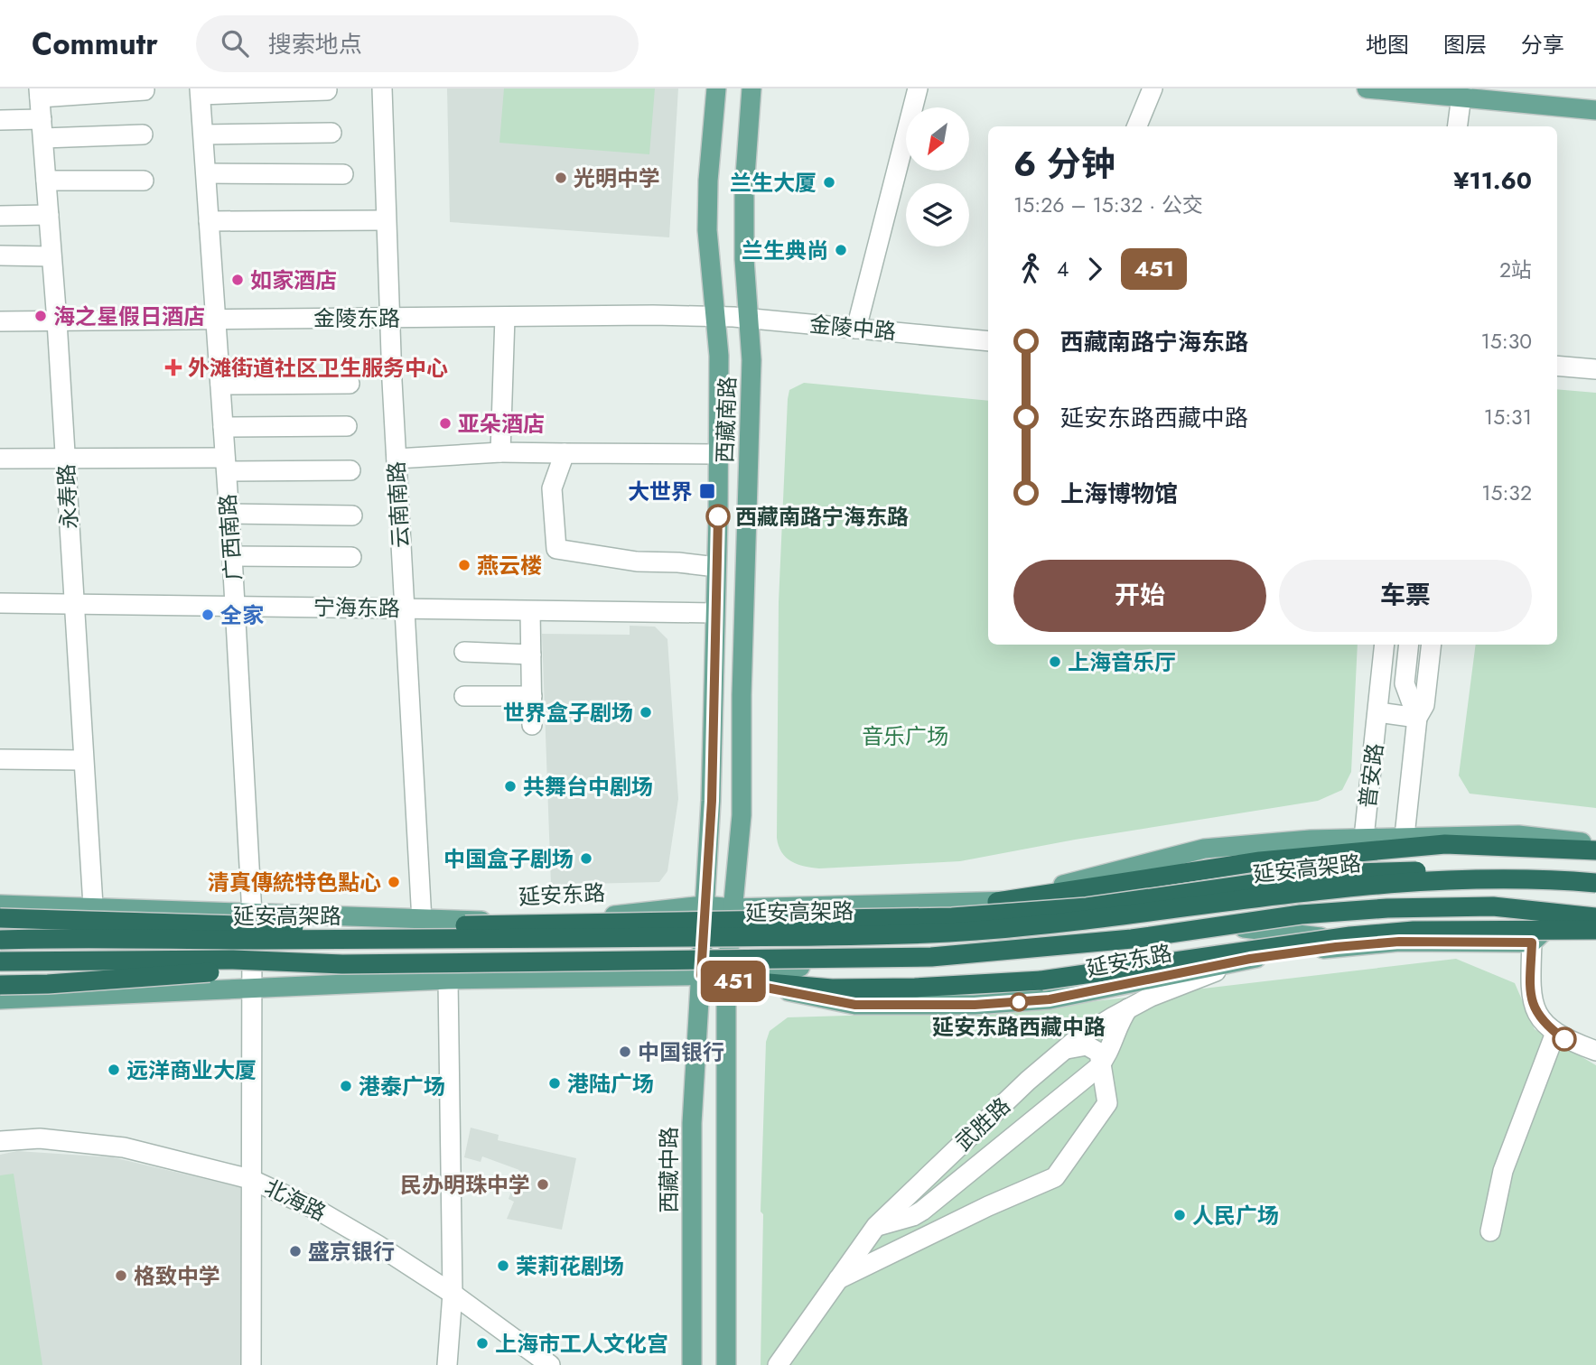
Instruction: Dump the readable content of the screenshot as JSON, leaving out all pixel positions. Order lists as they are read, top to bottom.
{
  "streets": {
    "highway": ["延安高架路"],
    "main road": ["西藏南路", "延安东路", "西藏中路"],
    "street": [
      "金陵东路",
      "金陵中路",
      "永寿路",
      "云南南路",
      "广西南路",
      "宁海东路",
      "普安路",
      "武胜路",
      "北海路"
    ]
  },
  "crossings": [
    ["金陵东路", "金陵中路"],
    ["金陵东路", "西藏南路"],
    ["金陵东路", "永寿路"],
    ["金陵东路", "云南南路"],
    ["金陵东路", "广西南路"],
    ["金陵中路", "西藏南路"],
    ["西藏南路", "宁海东路"],
    ["西藏南路", "延安东路"],
    ["西藏南路", "西藏中路"],
    ["永寿路", "宁海东路"],
    ["永寿路", "延安东路"],
    ["云南南路", "宁海东路"],
    ["云南南路", "延安东路"],
    ["广西南路", "宁海东路"],
    ["广西南路", "延安东路"],
    ["广西南路", "北海路"],
    ["普安路", "延安东路"],
    ["延安高架路", "延安东路"],
    ["延安东路", "武胜路"],
    ["延安东路", "西藏中路"]
  ],
  "parks": ["音乐广场"],
  "places": {
    "other": [
      "光明中学",
      "兰生大厦",
      "兰生典尚",
      "如家酒店",
      "海之星假日酒店",
      "亚朵酒店",
      "西藏南路宁海东路",
      "燕云楼",
      "全家",
      "上海音乐厅",
      "世界盒子剧场",
      "共舞台中剧场",
      "中国盒子剧场",
      "清真傳統特色點心",
      "延安东路西藏中路",
      "中国银行",
      "远洋商业大厦",
      "港陆广场",
      "港泰广场",
      "民办明珠中学",
      "人民广场",
      "盛京银行",
      "茉莉花剧场",
      "格致中学",
      "上海市工人文化宫"
    ],
    "health": ["外滩街道社区卫生服务中心"],
    "transit": ["大世界"]
  },
  "lines": ["bus line 451"],
  "north": "bottom left",
  "page": {
    "header": "Commutr",
    "search": "搜索地点",
    "nav": ["地图", "图层", "分享"],
    "on_map": "451",
    "heading": ["6 分钟", "15:26 – 15:32 · 公交", "¥11.60"],
    "legs": ["4", "451", "2站"],
    "list": [
      {
        "name": "西藏南路宁海东路",
        "value": "15:30"
      },
      {
        "name": "延安东路西藏中路",
        "value": "15:31"
      },
      {
        "name": "上海博物馆",
        "value": "15:32"
      }
    ],
    "buttons": ["开始", "车票"]
  }
}
